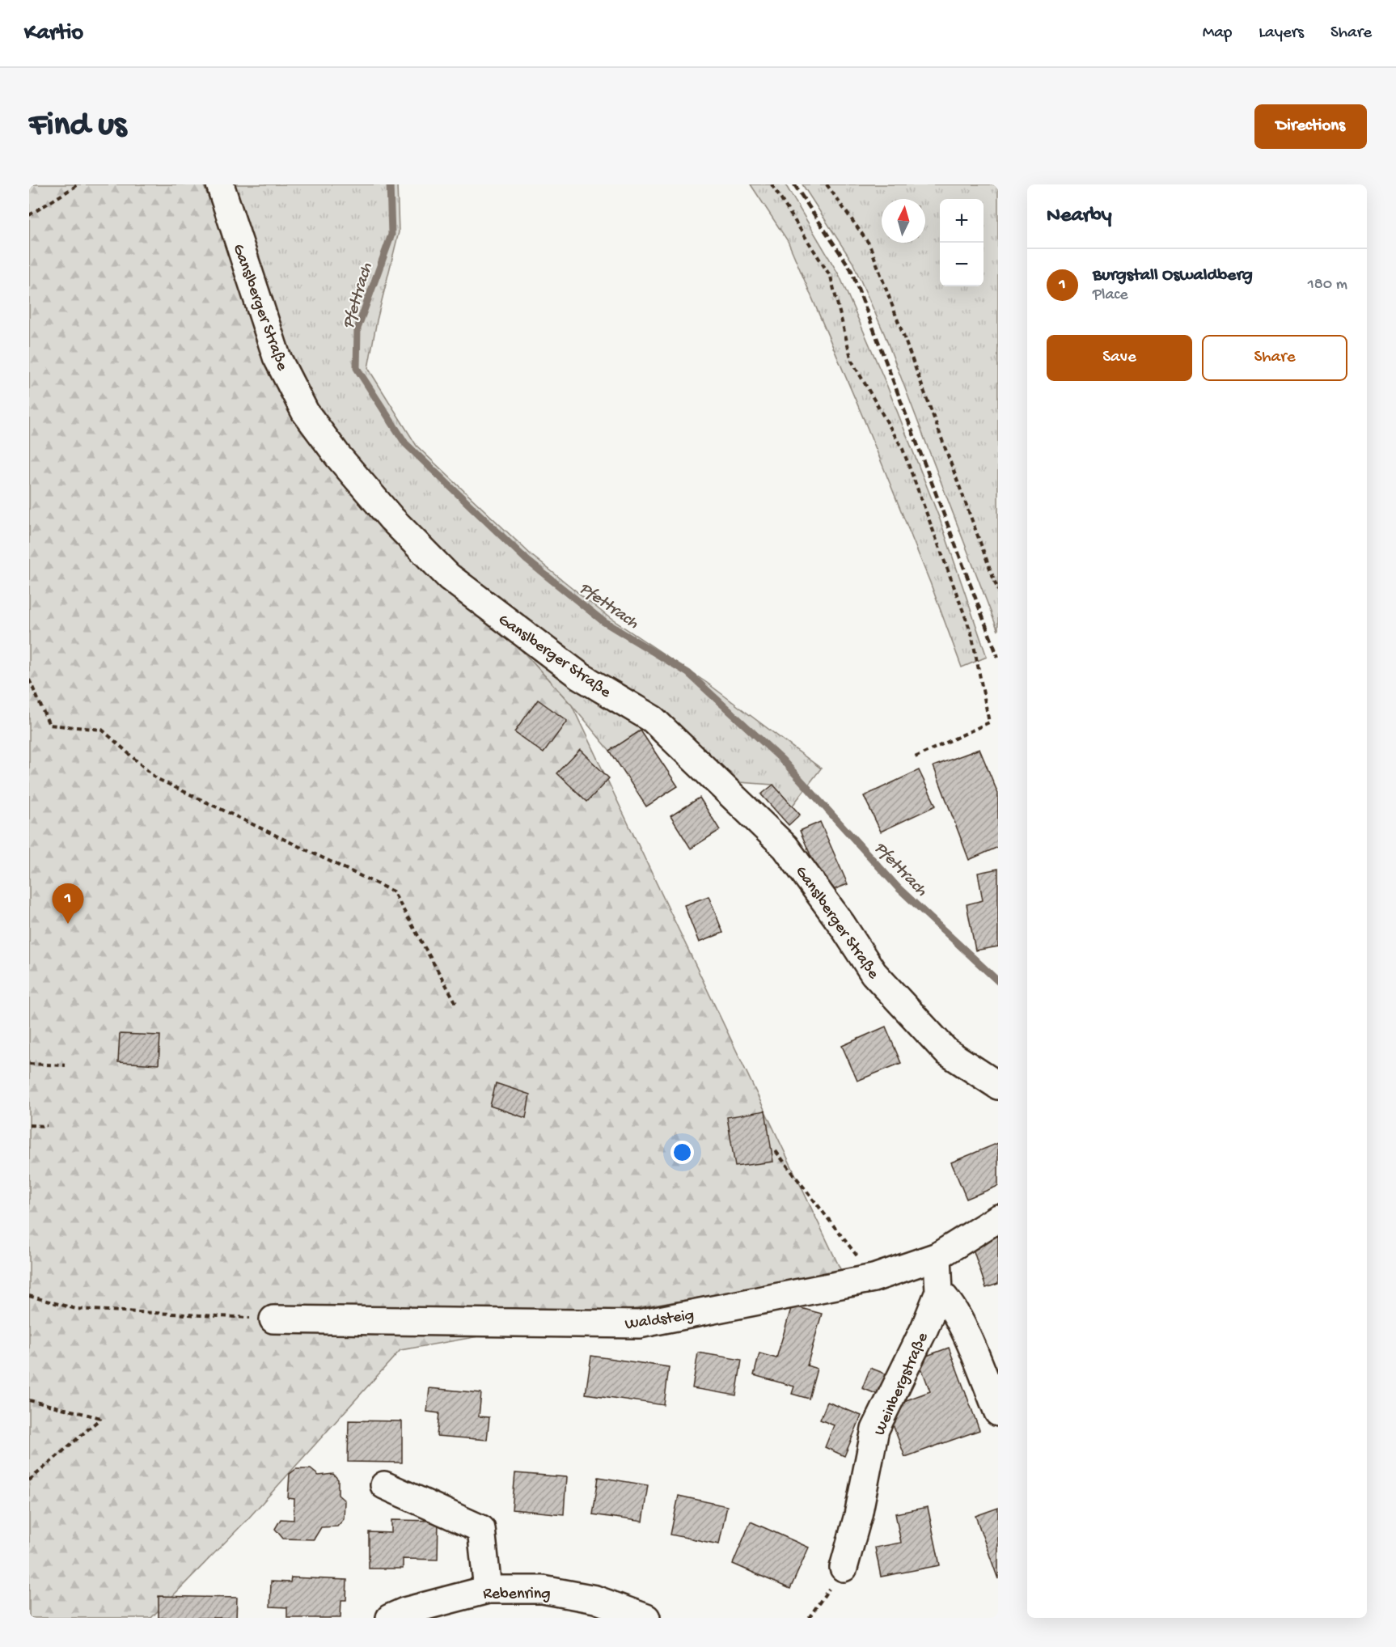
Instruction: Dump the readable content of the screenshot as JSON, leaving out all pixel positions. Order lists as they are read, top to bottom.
{
  "streets": {
    "street": [
      "Ganslberger Straße",
      "Waldsteig",
      "Weinbergstraße",
      "Rebenring"
    ]
  },
  "crossings": [
    ["Waldsteig", "Weinbergstraße"]
  ],
  "water": ["Pfettrach"],
  "north": "top",
  "page": {
    "header": "Kartio",
    "nav": ["Map", "Layers", "Share"],
    "buttons": [
      "Directions",
      ["Save", "Share"]
    ],
    "title": "Find us",
    "heading": "Nearby",
    "map_buttons": ["+", "−"],
    "list": [
      {
        "mark": "1",
        "name": "Burgstall Oswaldberg",
        "note": "Place",
        "value": "180 m"
      }
    ],
    "pins": "1"
  }
}
